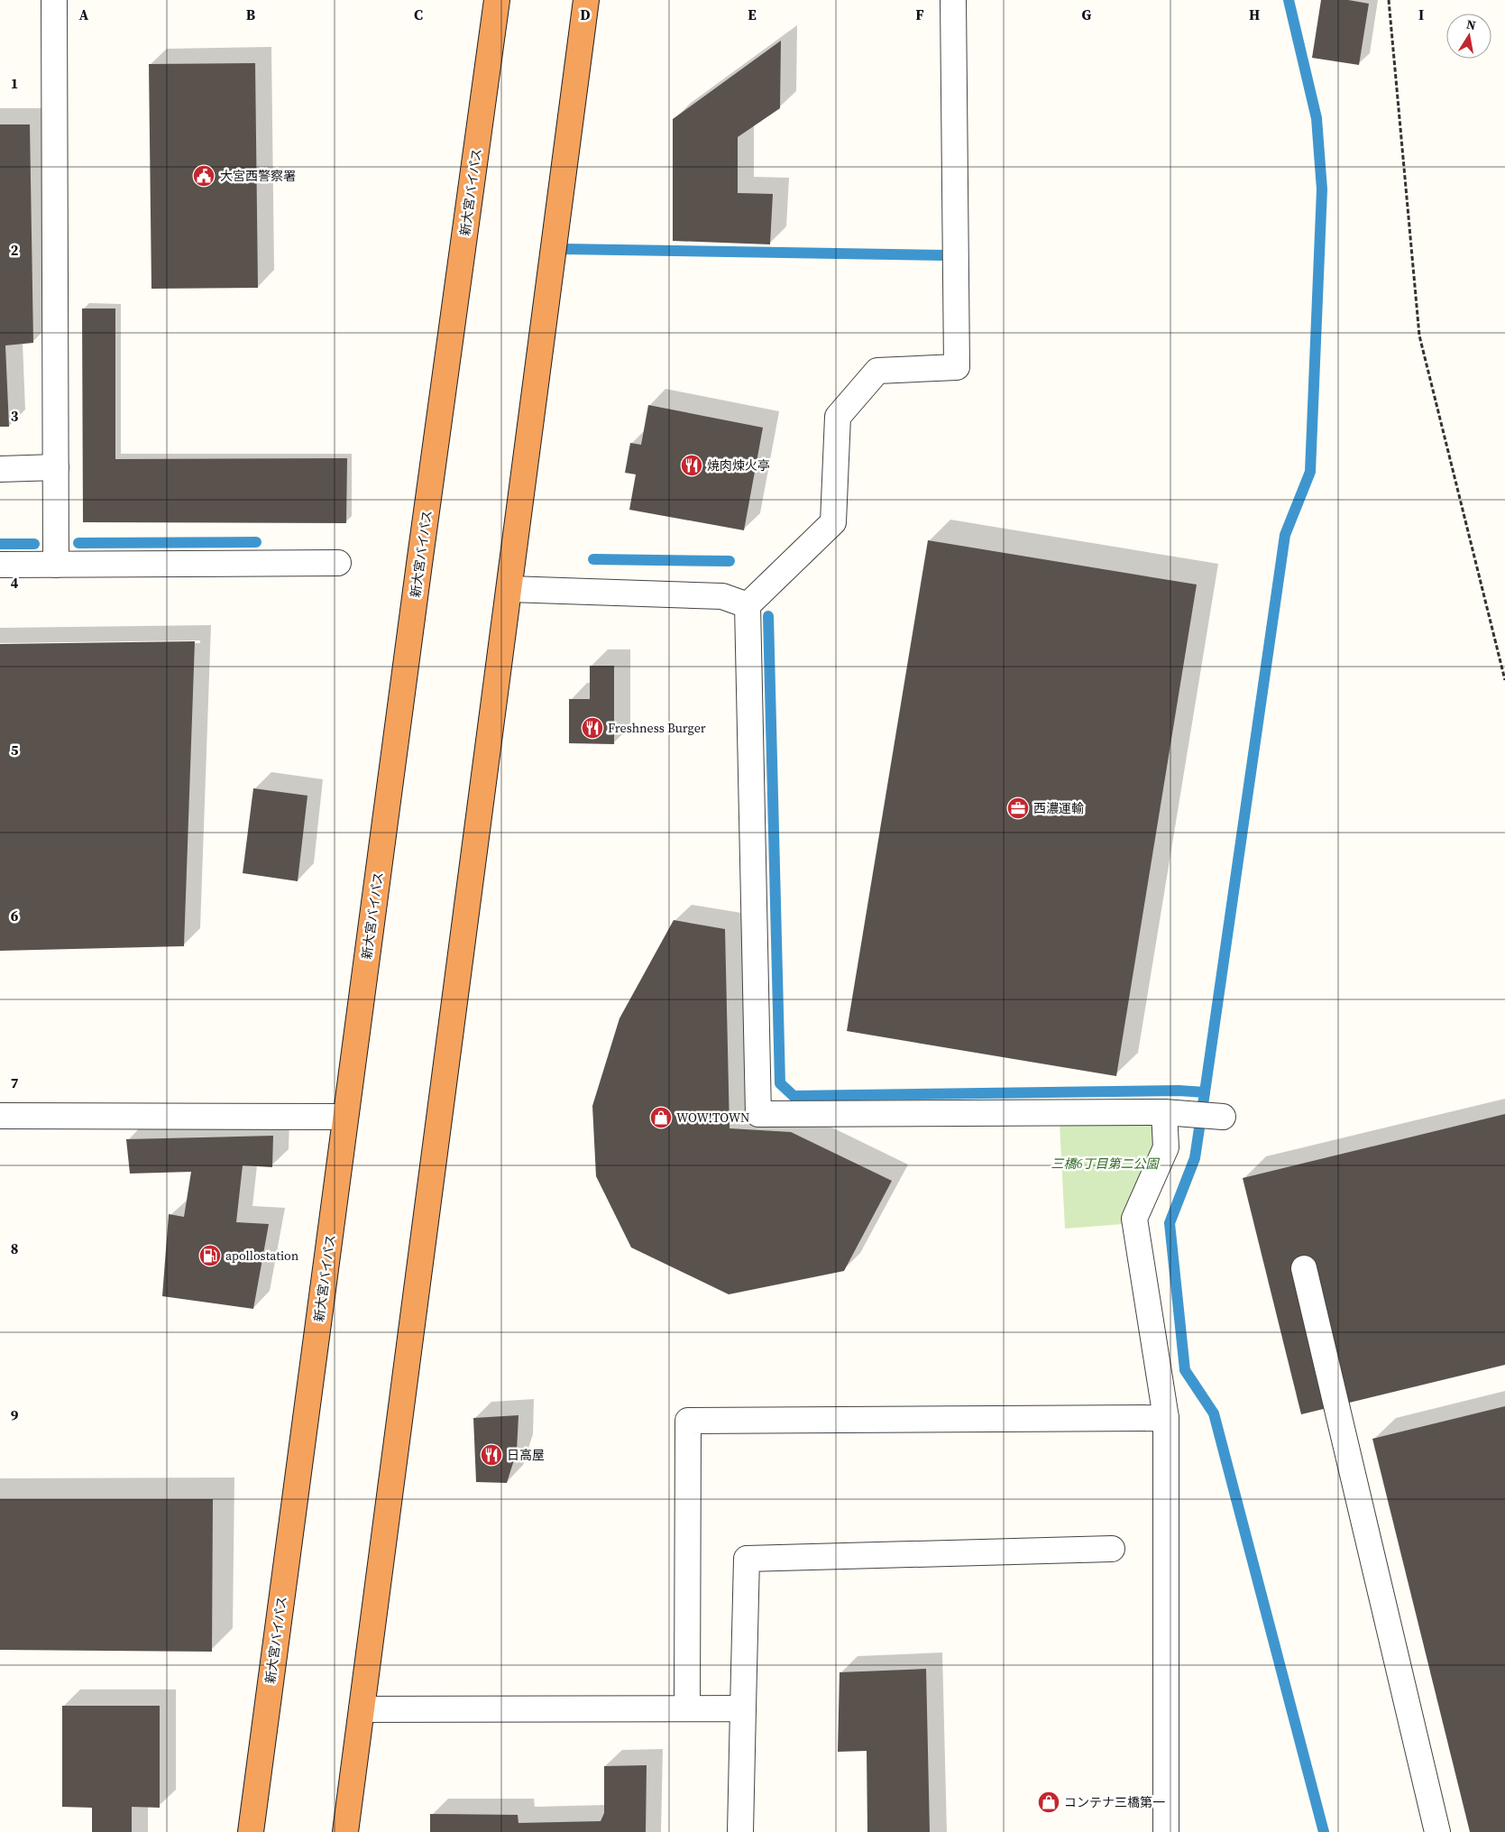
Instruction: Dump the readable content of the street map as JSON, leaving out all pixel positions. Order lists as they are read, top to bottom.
{
  "streets": {
    "highway": ["新大宮バイパス"]
  },
  "parks": ["三橋6丁目第二公園"],
  "places": {
    "public building": ["大宮西警察署"],
    "restaurant": ["焼肉煉火亭", "Freshness Burger", "日高屋"],
    "office": ["西濃運輸"],
    "shop": ["WOW!TOWN", "コンテナ三橋第一"],
    "fuel station": ["apollostation"]
  },
  "north": "top",
  "grid": {
    "columns": [
      "A",
      "B",
      "C",
      "D",
      "E",
      "F",
      "G",
      "H",
      "I"
    ],
    "rows": [
      "1",
      "2",
      "3",
      "4",
      "5",
      "6",
      "7",
      "8",
      "9"
    ]
  }
}
